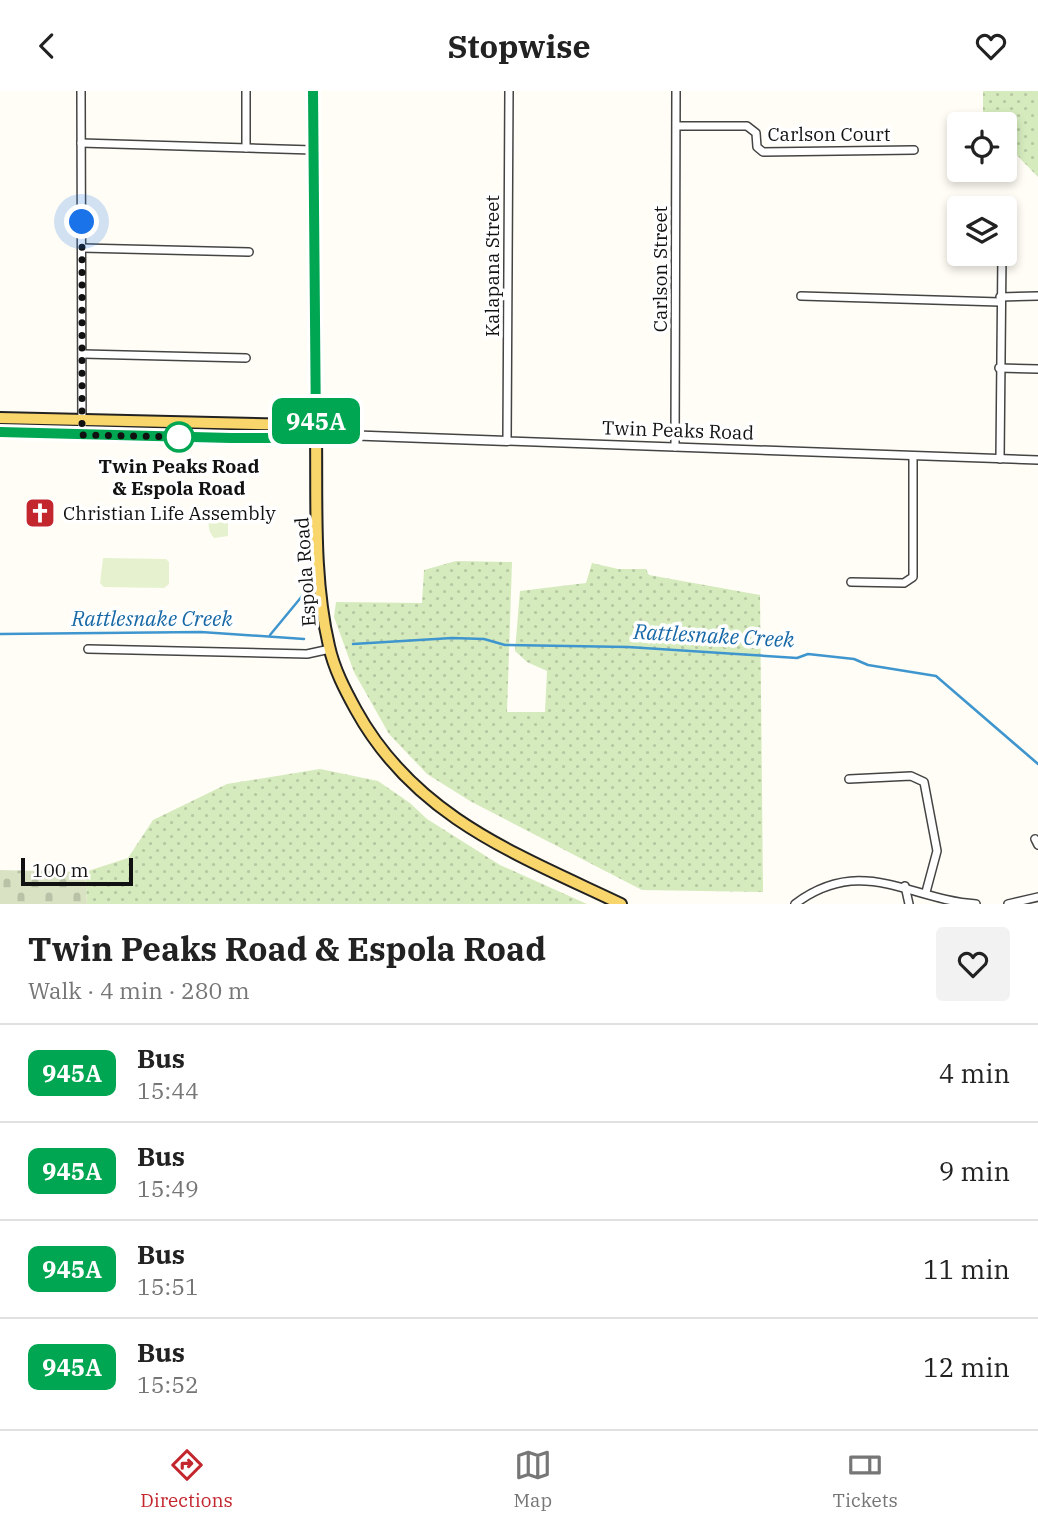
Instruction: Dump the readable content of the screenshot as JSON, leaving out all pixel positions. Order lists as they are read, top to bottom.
{
  "streets": {
    "main road": ["Twin Peaks Road", "Espola Road"],
    "street": ["Carlson Court", "Kalapana Street", "Carlson Street"]
  },
  "crossings": [
    ["Carlson Court", "Carlson Street"],
    ["Kalapana Street", "Twin Peaks Road"],
    ["Carlson Street", "Twin Peaks Road"],
    ["Twin Peaks Road", "Espola Road"]
  ],
  "water": ["Rattlesnake Creek"],
  "places": {
    "other": ["Twin Peaks Road & Espola Road"],
    "church": ["Christian Life Assembly"]
  },
  "lines": ["bus line 945A"],
  "scale_bar": "100 m",
  "page": {
    "header": "Stopwise",
    "on_map": "945A",
    "scale": "100 m",
    "heading": ["Twin Peaks Road & Espola Road", "Walk · 4 min · 280 m"],
    "list": [
      {
        "mark": "945A",
        "name": "Bus",
        "note": "15:44",
        "value": "4 min"
      },
      {
        "mark": "945A",
        "name": "Bus",
        "note": "15:49",
        "value": "9 min"
      },
      {
        "mark": "945A",
        "name": "Bus",
        "note": "15:51",
        "value": "11 min"
      },
      {
        "mark": "945A",
        "name": "Bus",
        "note": "15:52",
        "value": "12 min"
      }
    ],
    "tabs": ["Directions", "Map", "Tickets"]
  }
}
